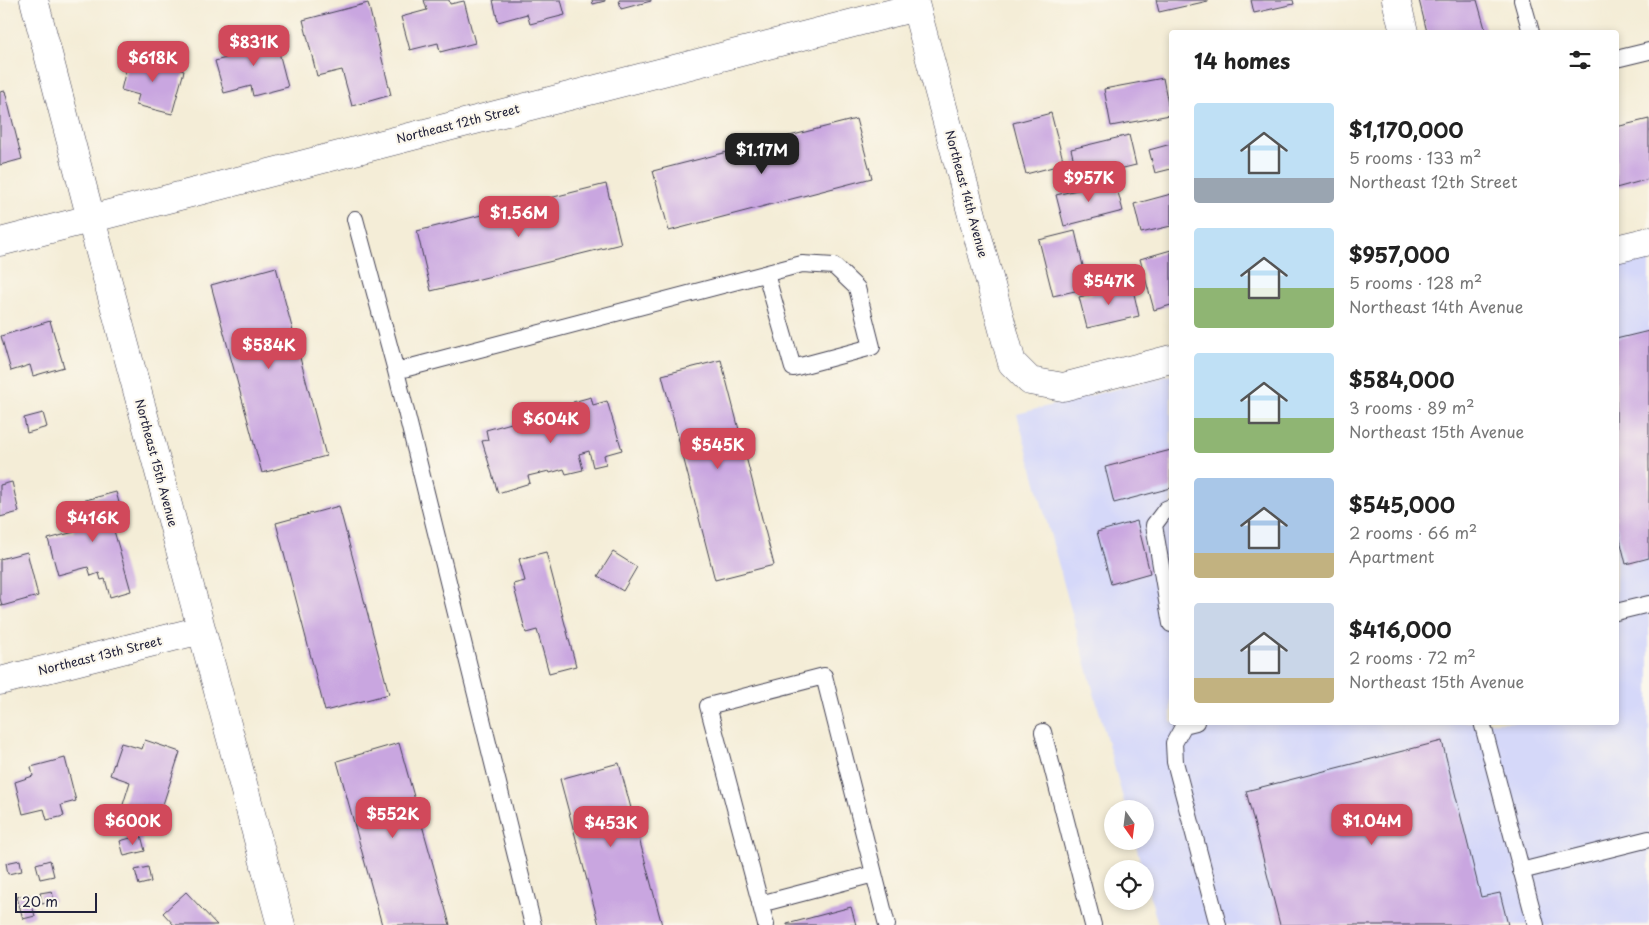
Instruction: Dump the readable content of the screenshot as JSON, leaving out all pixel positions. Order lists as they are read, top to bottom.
{
  "streets": {
    "street": [
      "Northeast 12th Street",
      "Northeast 14th Avenue",
      "Northeast 15th Avenue",
      "Northeast 13th Street"
    ]
  },
  "crossings": [
    ["Northeast 12th Street", "Northeast 14th Avenue"],
    ["Northeast 12th Street", "Northeast 15th Avenue"],
    ["Northeast 15th Avenue", "Northeast 13th Street"]
  ],
  "scale_bar": "20 m",
  "north": "bottom",
  "page": {
    "price": [
      "$831K",
      "$618K",
      "$1.17M",
      "$957K",
      "$1.56M",
      "$547K",
      "$584K",
      "$604K",
      "$545K",
      "$416K",
      "$552K",
      "$600K",
      "$1.04M",
      "$453K"
    ],
    "heading": "14 homes",
    "list": [
      {
        "name": "$1,170,000",
        "note": "5 rooms · 133 m² · Northeast 12th Street"
      },
      {
        "name": "$957,000",
        "note": "5 rooms · 128 m² · Northeast 14th Avenue"
      },
      {
        "name": "$584,000",
        "note": "3 rooms · 89 m² · Northeast 15th Avenue"
      },
      {
        "name": "$545,000",
        "note": "2 rooms · 66 m² · Apartment"
      },
      {
        "name": "$416,000",
        "note": "2 rooms · 72 m² · Northeast 15th Avenue"
      }
    ],
    "scale": "20 m"
  }
}
